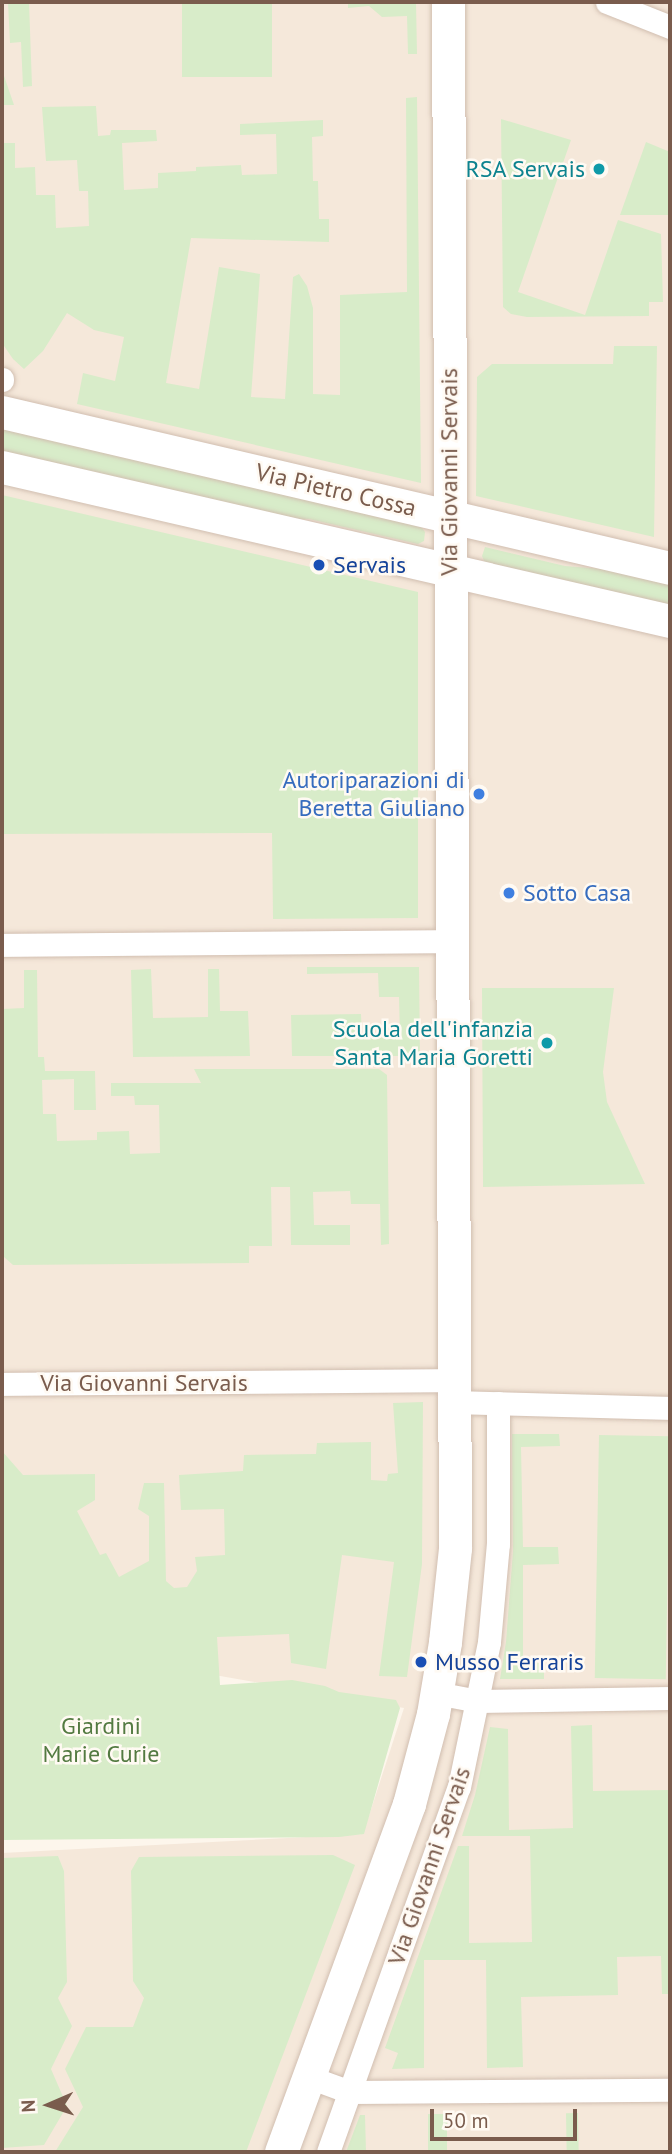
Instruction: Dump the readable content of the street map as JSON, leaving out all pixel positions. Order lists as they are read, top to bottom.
{
  "streets": {
    "street": ["Via Giovanni Servais", "Via Pietro Cossa"]
  },
  "crossings": [
    ["Via Giovanni Servais", "Via Pietro Cossa"]
  ],
  "parks": ["Giardini Marie Curie"],
  "places": [
    "RSA Servais",
    "Servais",
    "Autoriparazioni di Beretta Giuliano",
    "Sotto Casa",
    "Scuola dell'infanzia Santa Maria Goretti",
    "Musso Ferraris"
  ],
  "scale_bar": "50 m",
  "north": "left"
}
